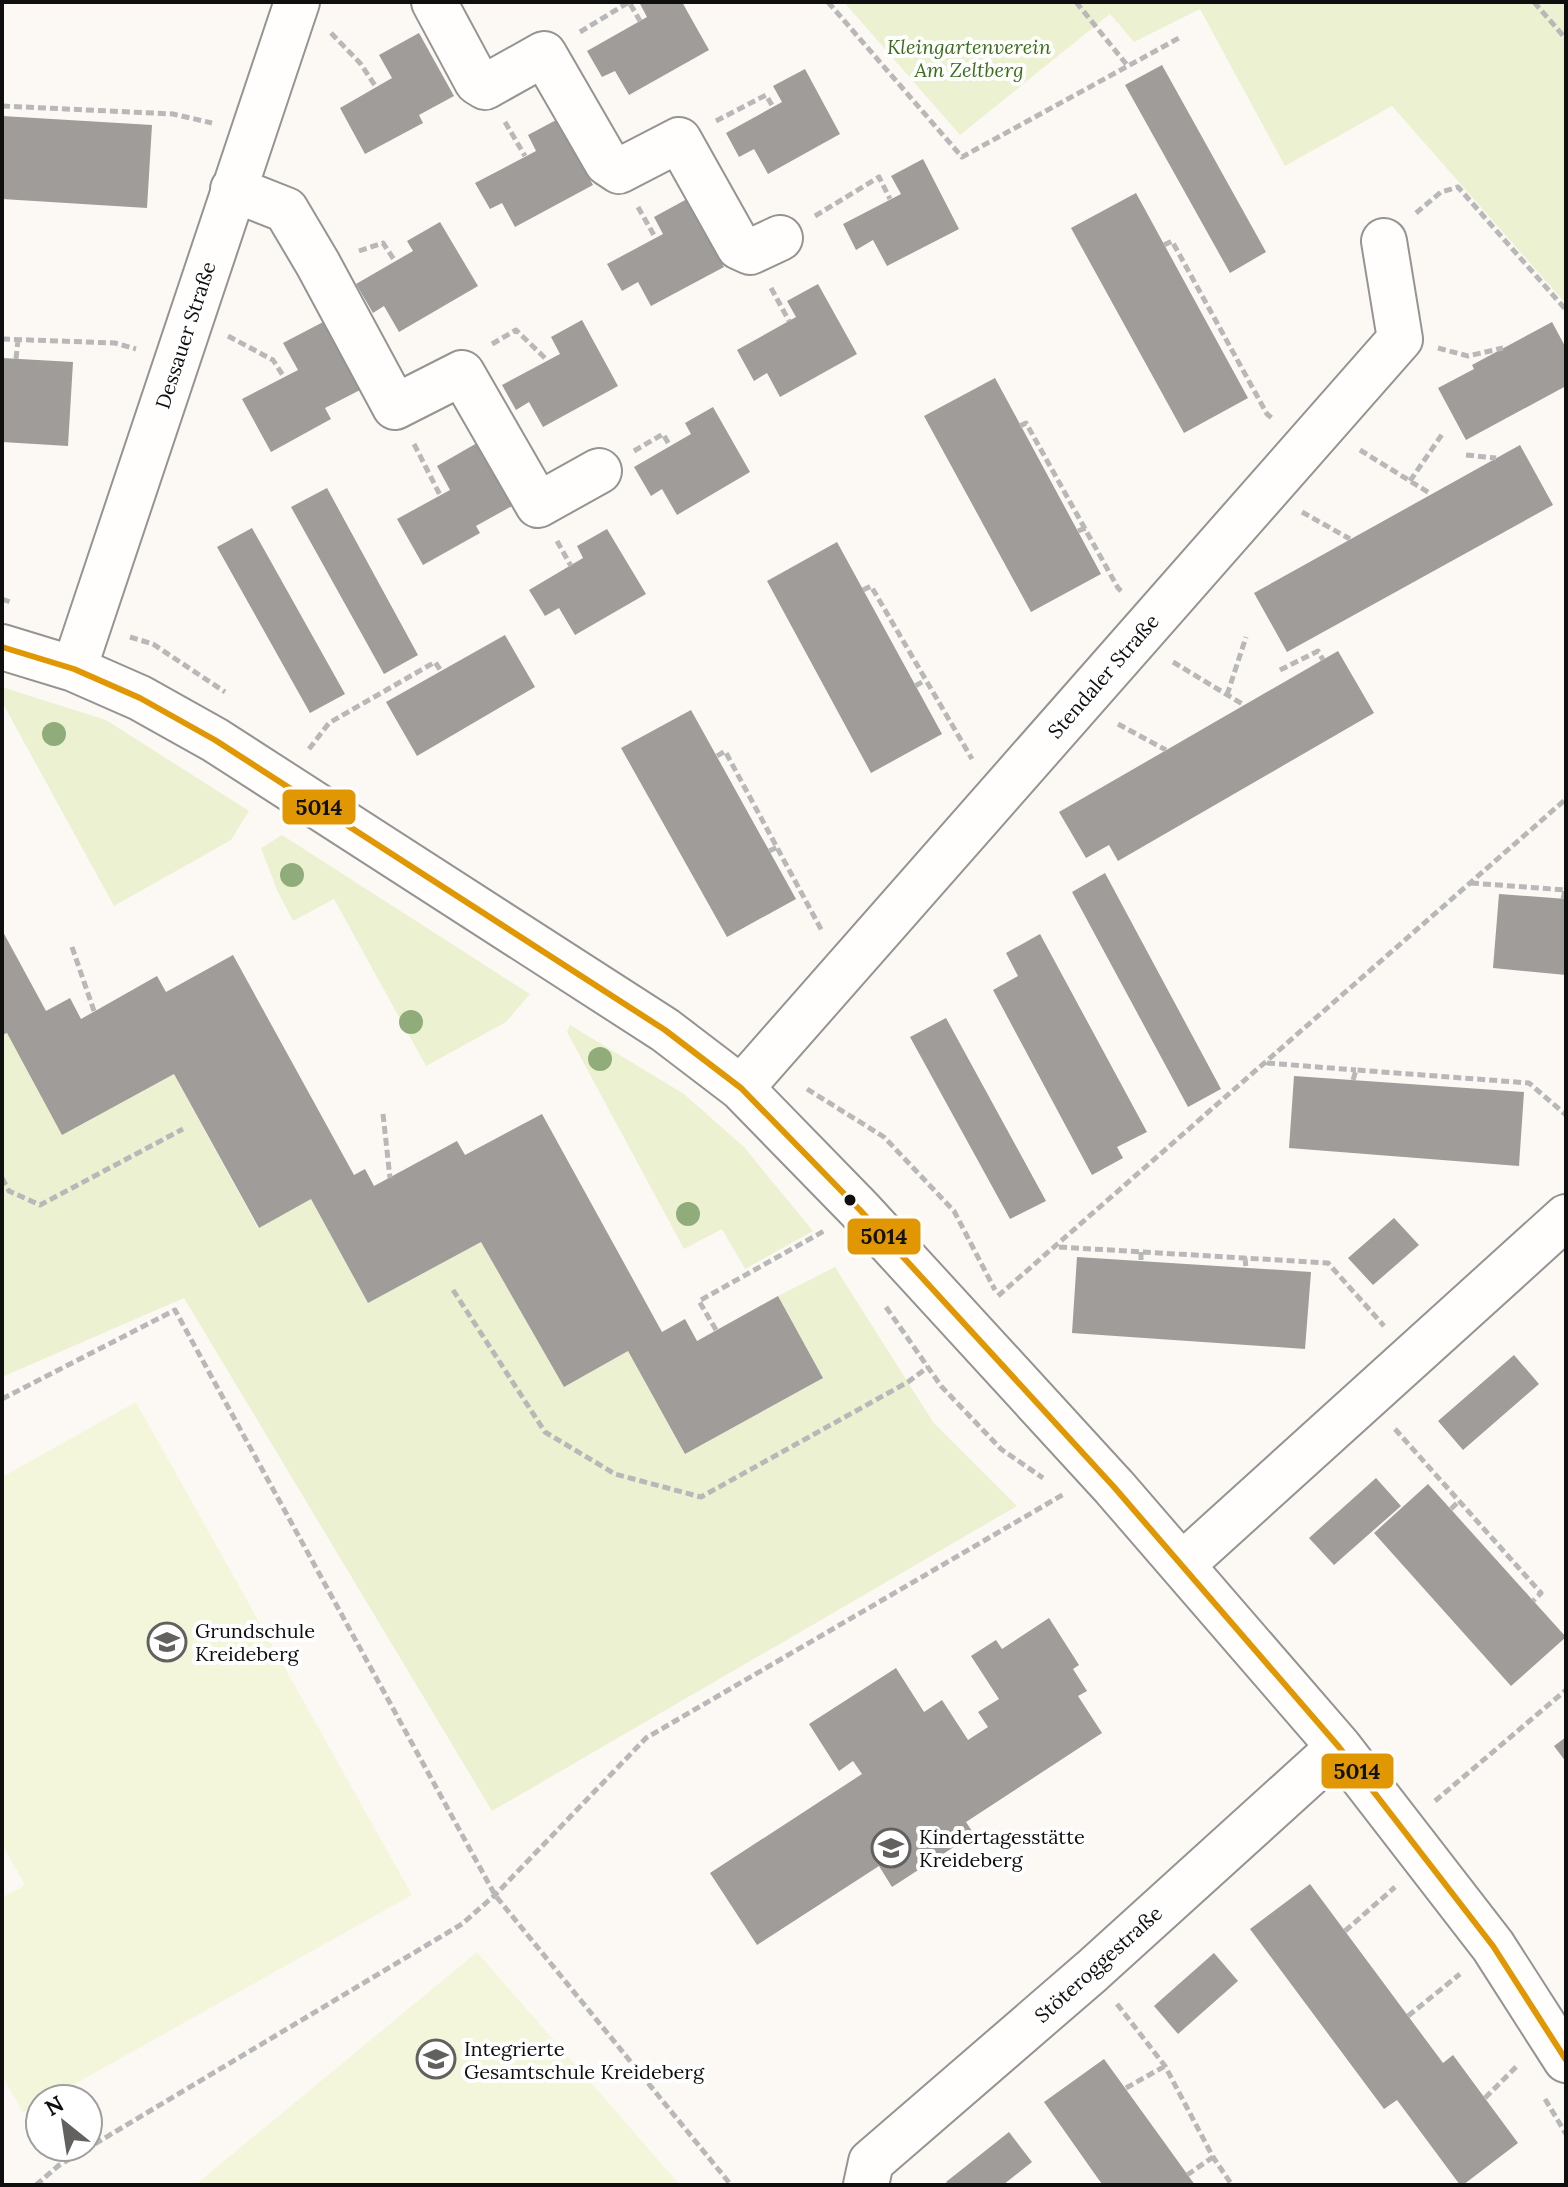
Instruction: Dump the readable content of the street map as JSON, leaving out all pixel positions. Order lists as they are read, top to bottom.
{
  "streets": {
    "street": ["Dessauer Straße", "Stendaler Straße", "Stöteroggestraße"]
  },
  "parks": ["Kleingartenverein Am Zeltberg"],
  "places": {
    "school or university": ["Grundschule Kreideberg", "Kindertagesstätte Kreideberg", "Integrierte Gesamtschule Kreideberg"]
  },
  "lines": ["transit line 5014"],
  "north": "top left"
}
